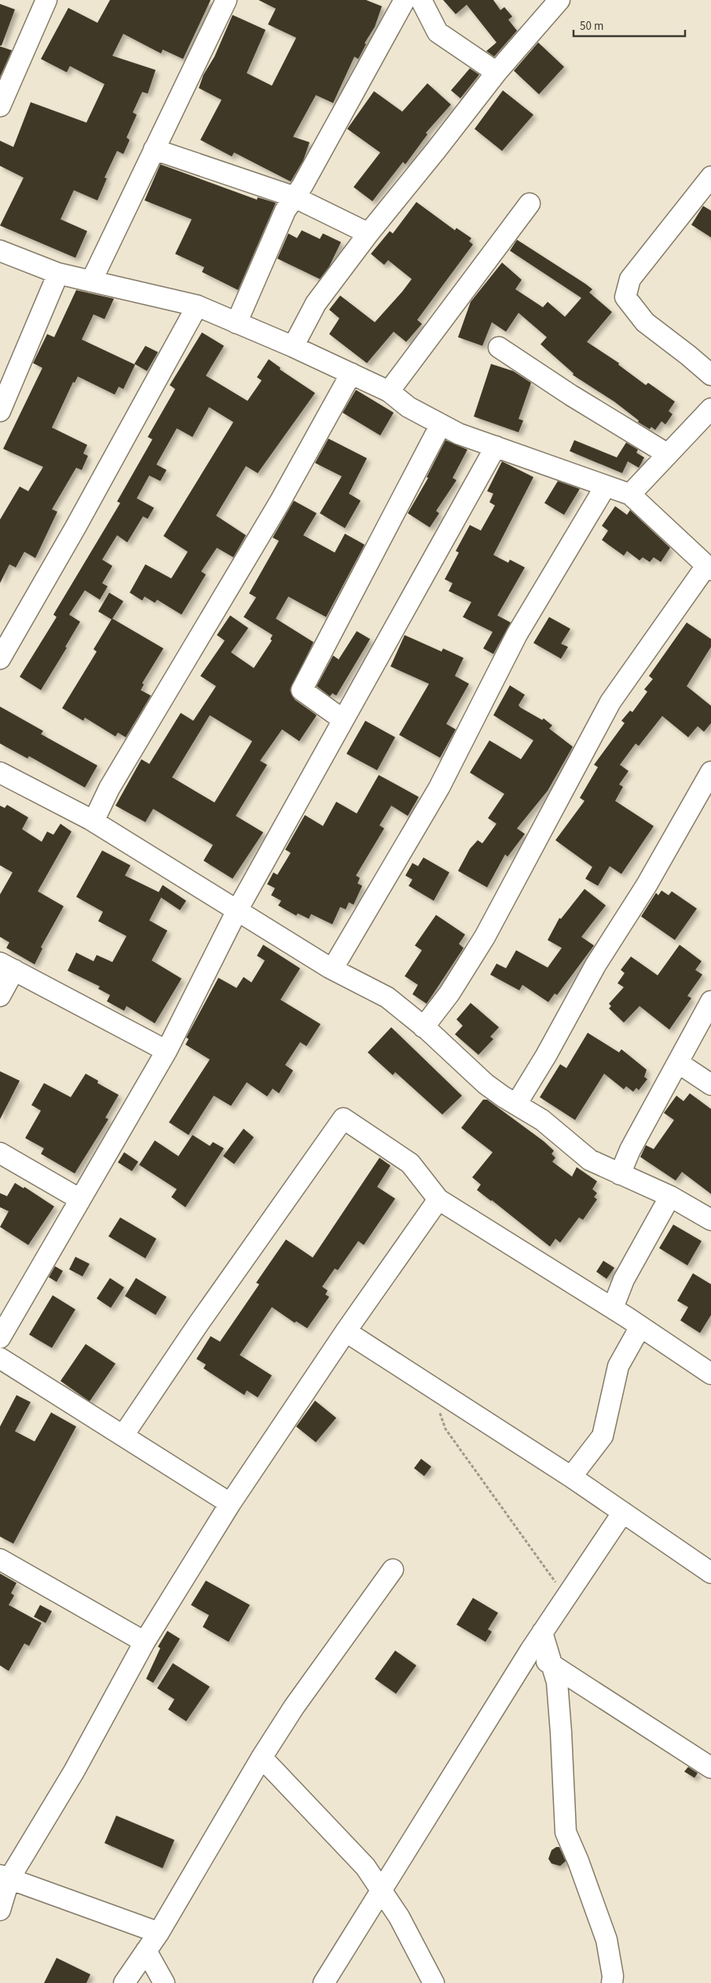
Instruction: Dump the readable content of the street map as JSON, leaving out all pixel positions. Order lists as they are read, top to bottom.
{
  "scale_bar": "50 m"
}
